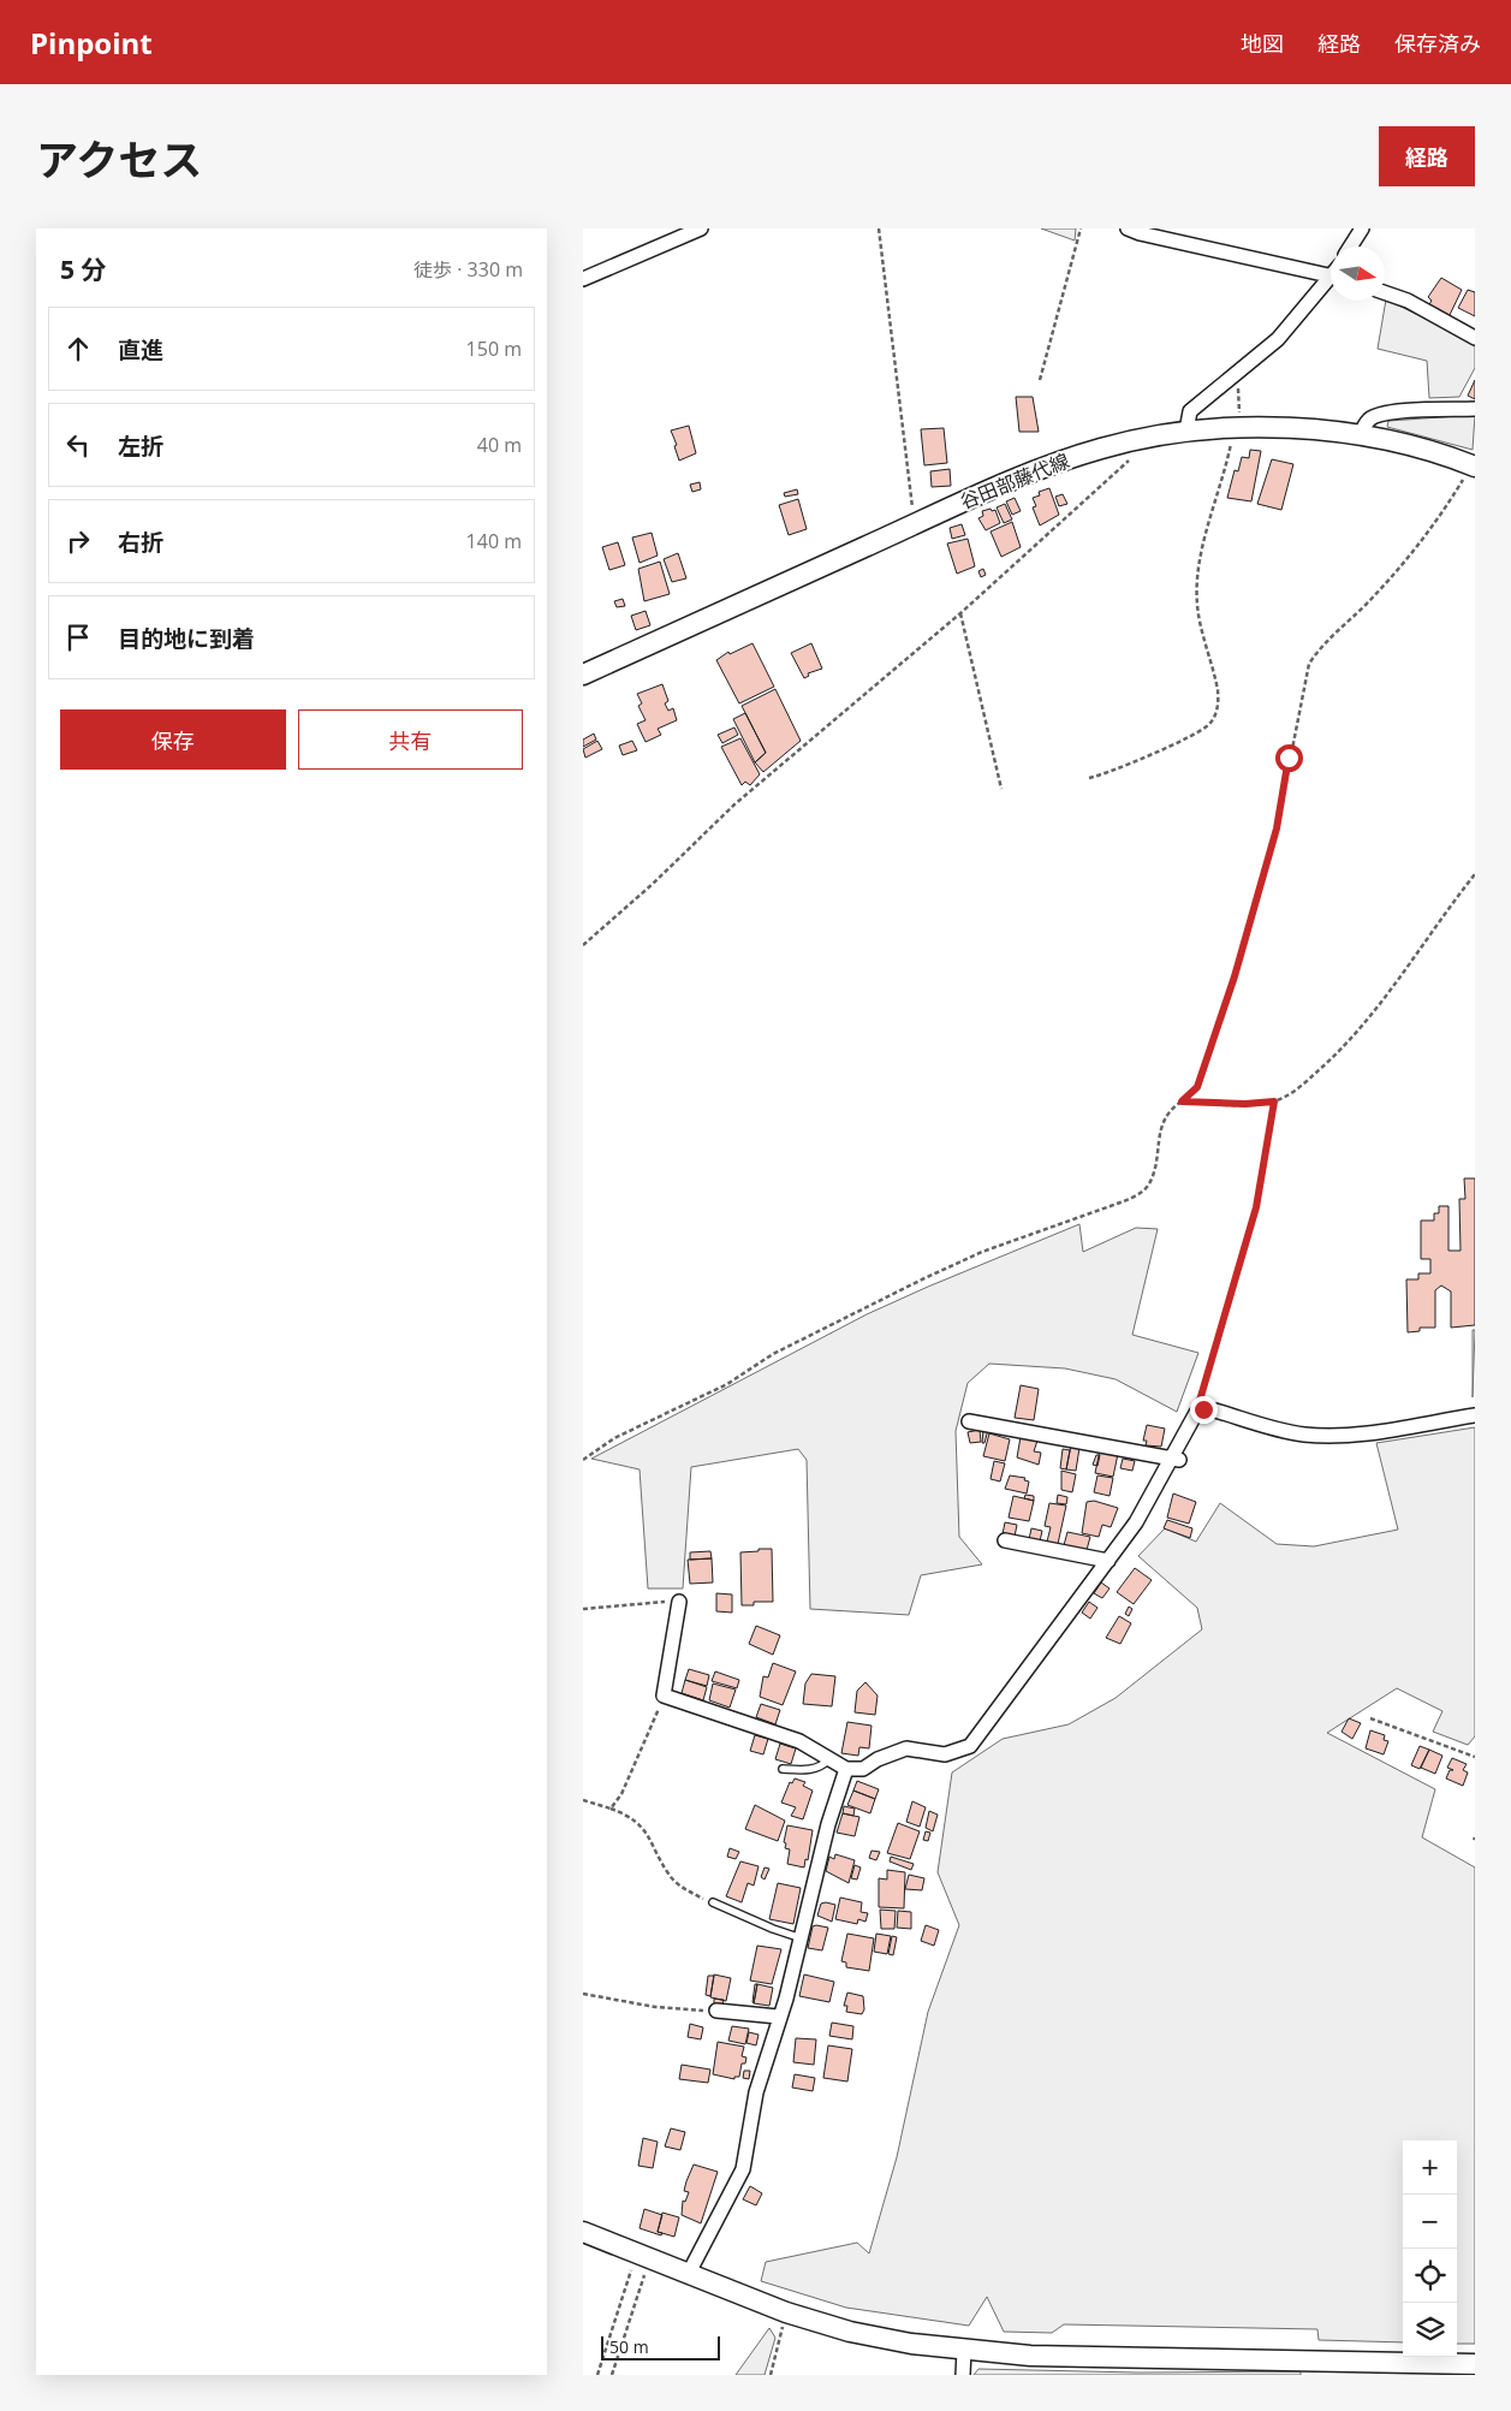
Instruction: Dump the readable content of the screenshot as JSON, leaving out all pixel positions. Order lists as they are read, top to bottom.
{
  "streets": {
    "main road": ["谷田部藤代線"]
  },
  "scale_bar": "50 m",
  "north": "right",
  "page": {
    "header": "Pinpoint",
    "nav": ["地図", "経路", "保存済み"],
    "title": "アクセス",
    "buttons": [
      "経路",
      ["保存", "共有"]
    ],
    "heading": ["5 分", "徒歩 · 330 m"],
    "list": [
      ["直進", "150 m"],
      ["左折", "40 m"],
      ["右折", "140 m"],
      "目的地に到着"
    ],
    "map_buttons": ["+", "−"],
    "scale": "50 m"
  }
}
